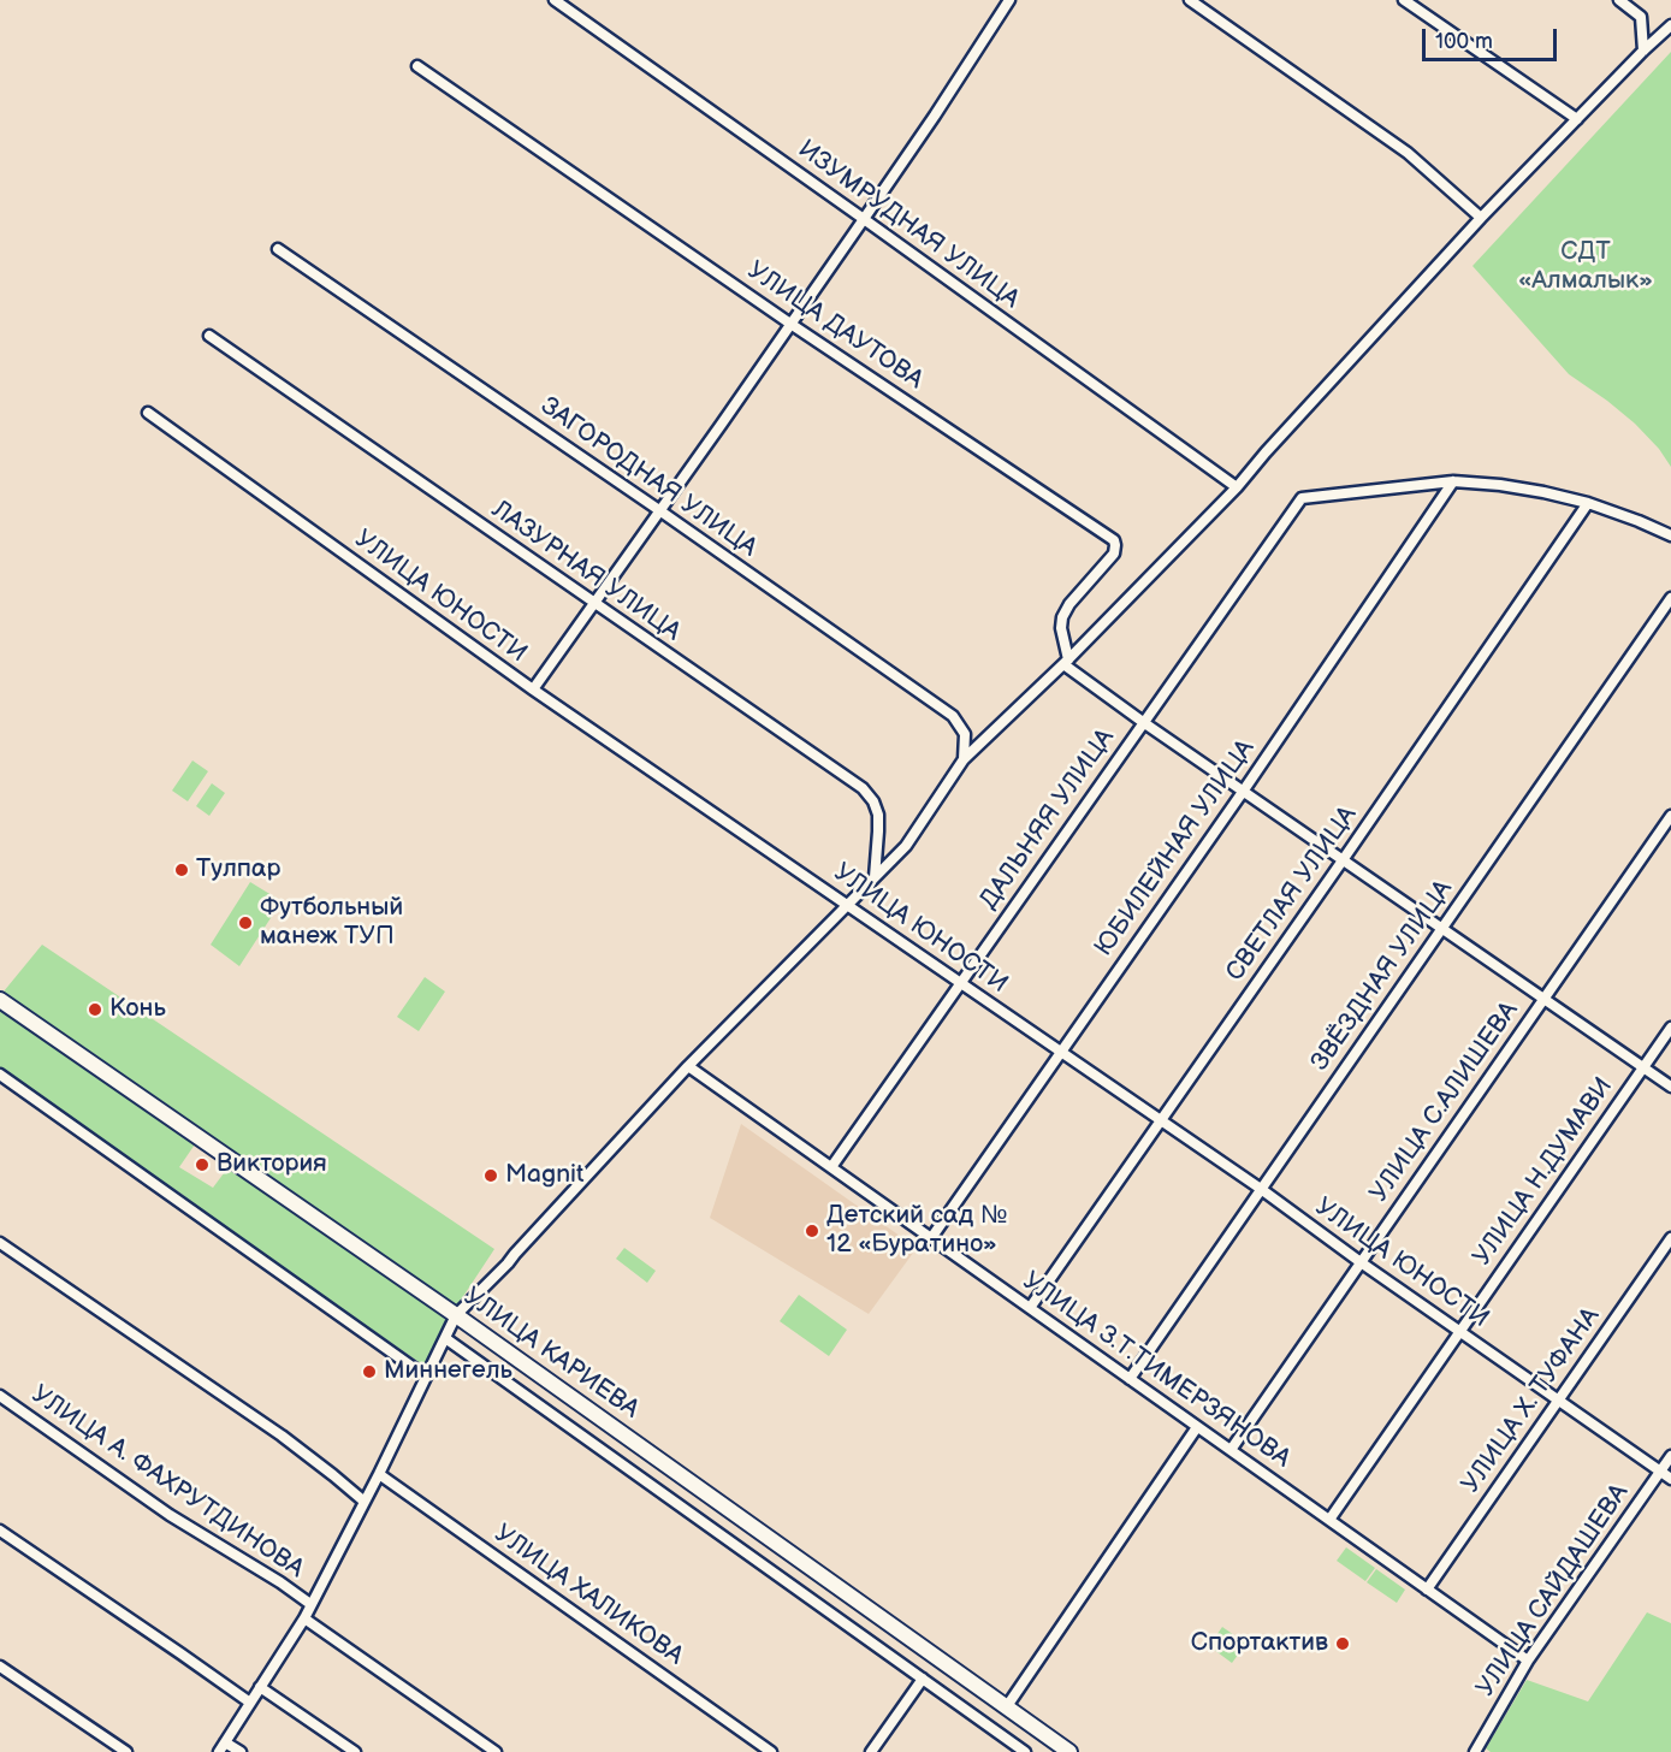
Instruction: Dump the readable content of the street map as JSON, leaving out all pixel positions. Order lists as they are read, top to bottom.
{
  "streets": {
    "main road": ["УЛИЦА КАРИЕВА"],
    "street": [
      "ИЗУМРУДНАЯ УЛИЦА",
      "УЛИЦА ДАУТОВА",
      "ЗАГОРОДНАЯ УЛИЦА",
      "ЛАЗУРНАЯ УЛИЦА",
      "УЛИЦА ЮНОСТИ",
      "ДАЛЬНЯЯ УЛИЦА",
      "ЮБИЛЕЙНАЯ УЛИЦА",
      "СВЕТЛАЯ УЛИЦА",
      "ЗВЁЗДНАЯ УЛИЦА",
      "УЛИЦА С.АЛИШЕВА",
      "УЛИЦА Н.ДУМАВИ",
      "УЛИЦА З.Т.ТИМЕРЗЯНОВА",
      "УЛИЦА Х. ТУФАНА",
      "УЛИЦА А. ФАХРУТДИНОВА",
      "УЛИЦА САЙДАШЕВА",
      "УЛИЦА ХАЛИКОВА"
    ]
  },
  "crossings": [
    ["УЛИЦА ЮНОСТИ", "ДАЛЬНЯЯ УЛИЦА"],
    ["УЛИЦА ЮНОСТИ", "ЮБИЛЕЙНАЯ УЛИЦА"],
    ["УЛИЦА ЮНОСТИ", "СВЕТЛАЯ УЛИЦА"],
    ["УЛИЦА ЮНОСТИ", "ЗВЁЗДНАЯ УЛИЦА"],
    ["УЛИЦА ЮНОСТИ", "УЛИЦА С.АЛИШЕВА"],
    ["УЛИЦА ЮНОСТИ", "УЛИЦА Н.ДУМАВИ"],
    ["УЛИЦА ЮНОСТИ", "УЛИЦА Х. ТУФАНА"],
    ["УЛИЦА ЮНОСТИ", "УЛИЦА САЙДАШЕВА"],
    ["ДАЛЬНЯЯ УЛИЦА", "ЮБИЛЕЙНАЯ УЛИЦА"],
    ["ДАЛЬНЯЯ УЛИЦА", "УЛИЦА З.Т.ТИМЕРЗЯНОВА"],
    ["ЮБИЛЕЙНАЯ УЛИЦА", "УЛИЦА З.Т.ТИМЕРЗЯНОВА"],
    ["СВЕТЛАЯ УЛИЦА", "УЛИЦА З.Т.ТИМЕРЗЯНОВА"],
    ["ЗВЁЗДНАЯ УЛИЦА", "УЛИЦА З.Т.ТИМЕРЗЯНОВА"],
    ["УЛИЦА С.АЛИШЕВА", "УЛИЦА З.Т.ТИМЕРЗЯНОВА"],
    ["УЛИЦА Н.ДУМАВИ", "УЛИЦА З.Т.ТИМЕРЗЯНОВА"],
    ["УЛИЦА З.Т.ТИМЕРЗЯНОВА", "УЛИЦА Х. ТУФАНА"],
    ["УЛИЦА З.Т.ТИМЕРЗЯНОВА", "УЛИЦА САЙДАШЕВА"]
  ],
  "parks": ["СДТ «Алмалык»"],
  "places": [
    "Тулпар",
    "Футбольный манеж ТУП",
    "Конь",
    "Виктория",
    "Magnit",
    "Детский сад № 12 «Буратино»",
    "Миннегель",
    "Спортактив"
  ],
  "scale_bar": "100 m"
}
